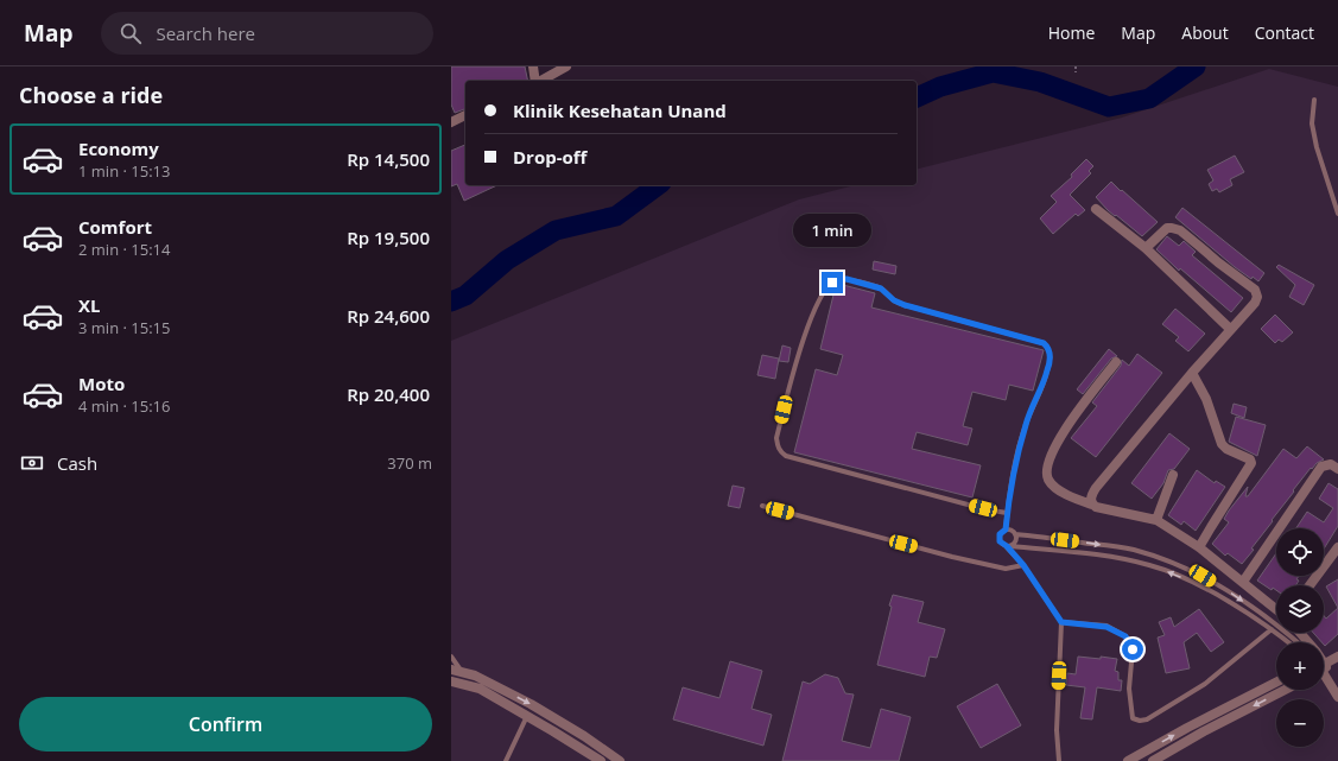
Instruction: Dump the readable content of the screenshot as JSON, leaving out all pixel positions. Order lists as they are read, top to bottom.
{
  "page": {
    "header": "Map",
    "search": "Search here",
    "nav": [
      "Home",
      "Map",
      "About",
      "Contact"
    ],
    "heading": "Choose a ride",
    "banner": ["Klinik Kesehatan Unand", "Drop-off"],
    "list": [
      {
        "name": "Economy",
        "note": "1 min · 15:13",
        "value": "Rp 14,500"
      },
      {
        "name": "Comfort",
        "note": "2 min · 15:14",
        "value": "Rp 19,500"
      },
      {
        "name": "XL",
        "note": "3 min · 15:15",
        "value": "Rp 24,600"
      },
      {
        "name": "Moto",
        "note": "4 min · 15:16",
        "value": "Rp 20,400"
      }
    ],
    "bubble": "1 min",
    "pay": ["Cash", "370 m"],
    "map_buttons": ["+", "−"],
    "buttons": "Confirm"
  }
}
